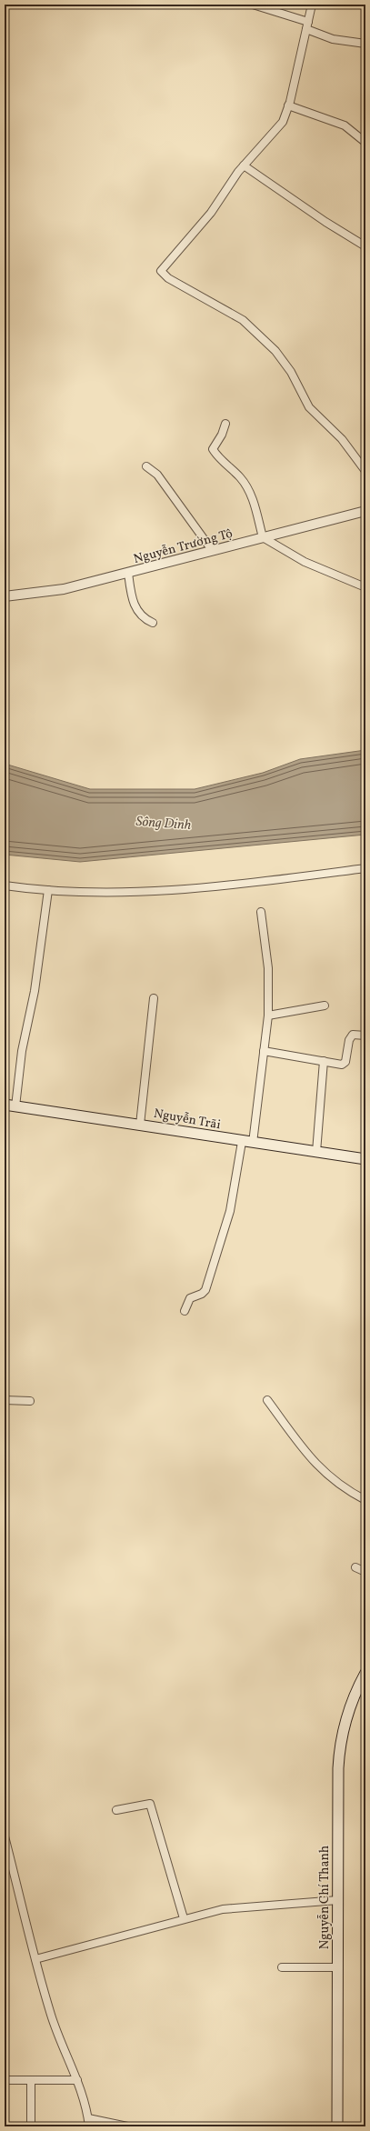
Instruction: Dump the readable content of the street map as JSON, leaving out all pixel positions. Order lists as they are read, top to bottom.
{
  "streets": {
    "main road": ["Nguyễn Trãi", "Nguyễn Chí Thanh"],
    "street": ["Nguyễn Trường Tộ"]
  },
  "water": ["Sông Dinh"]
}
